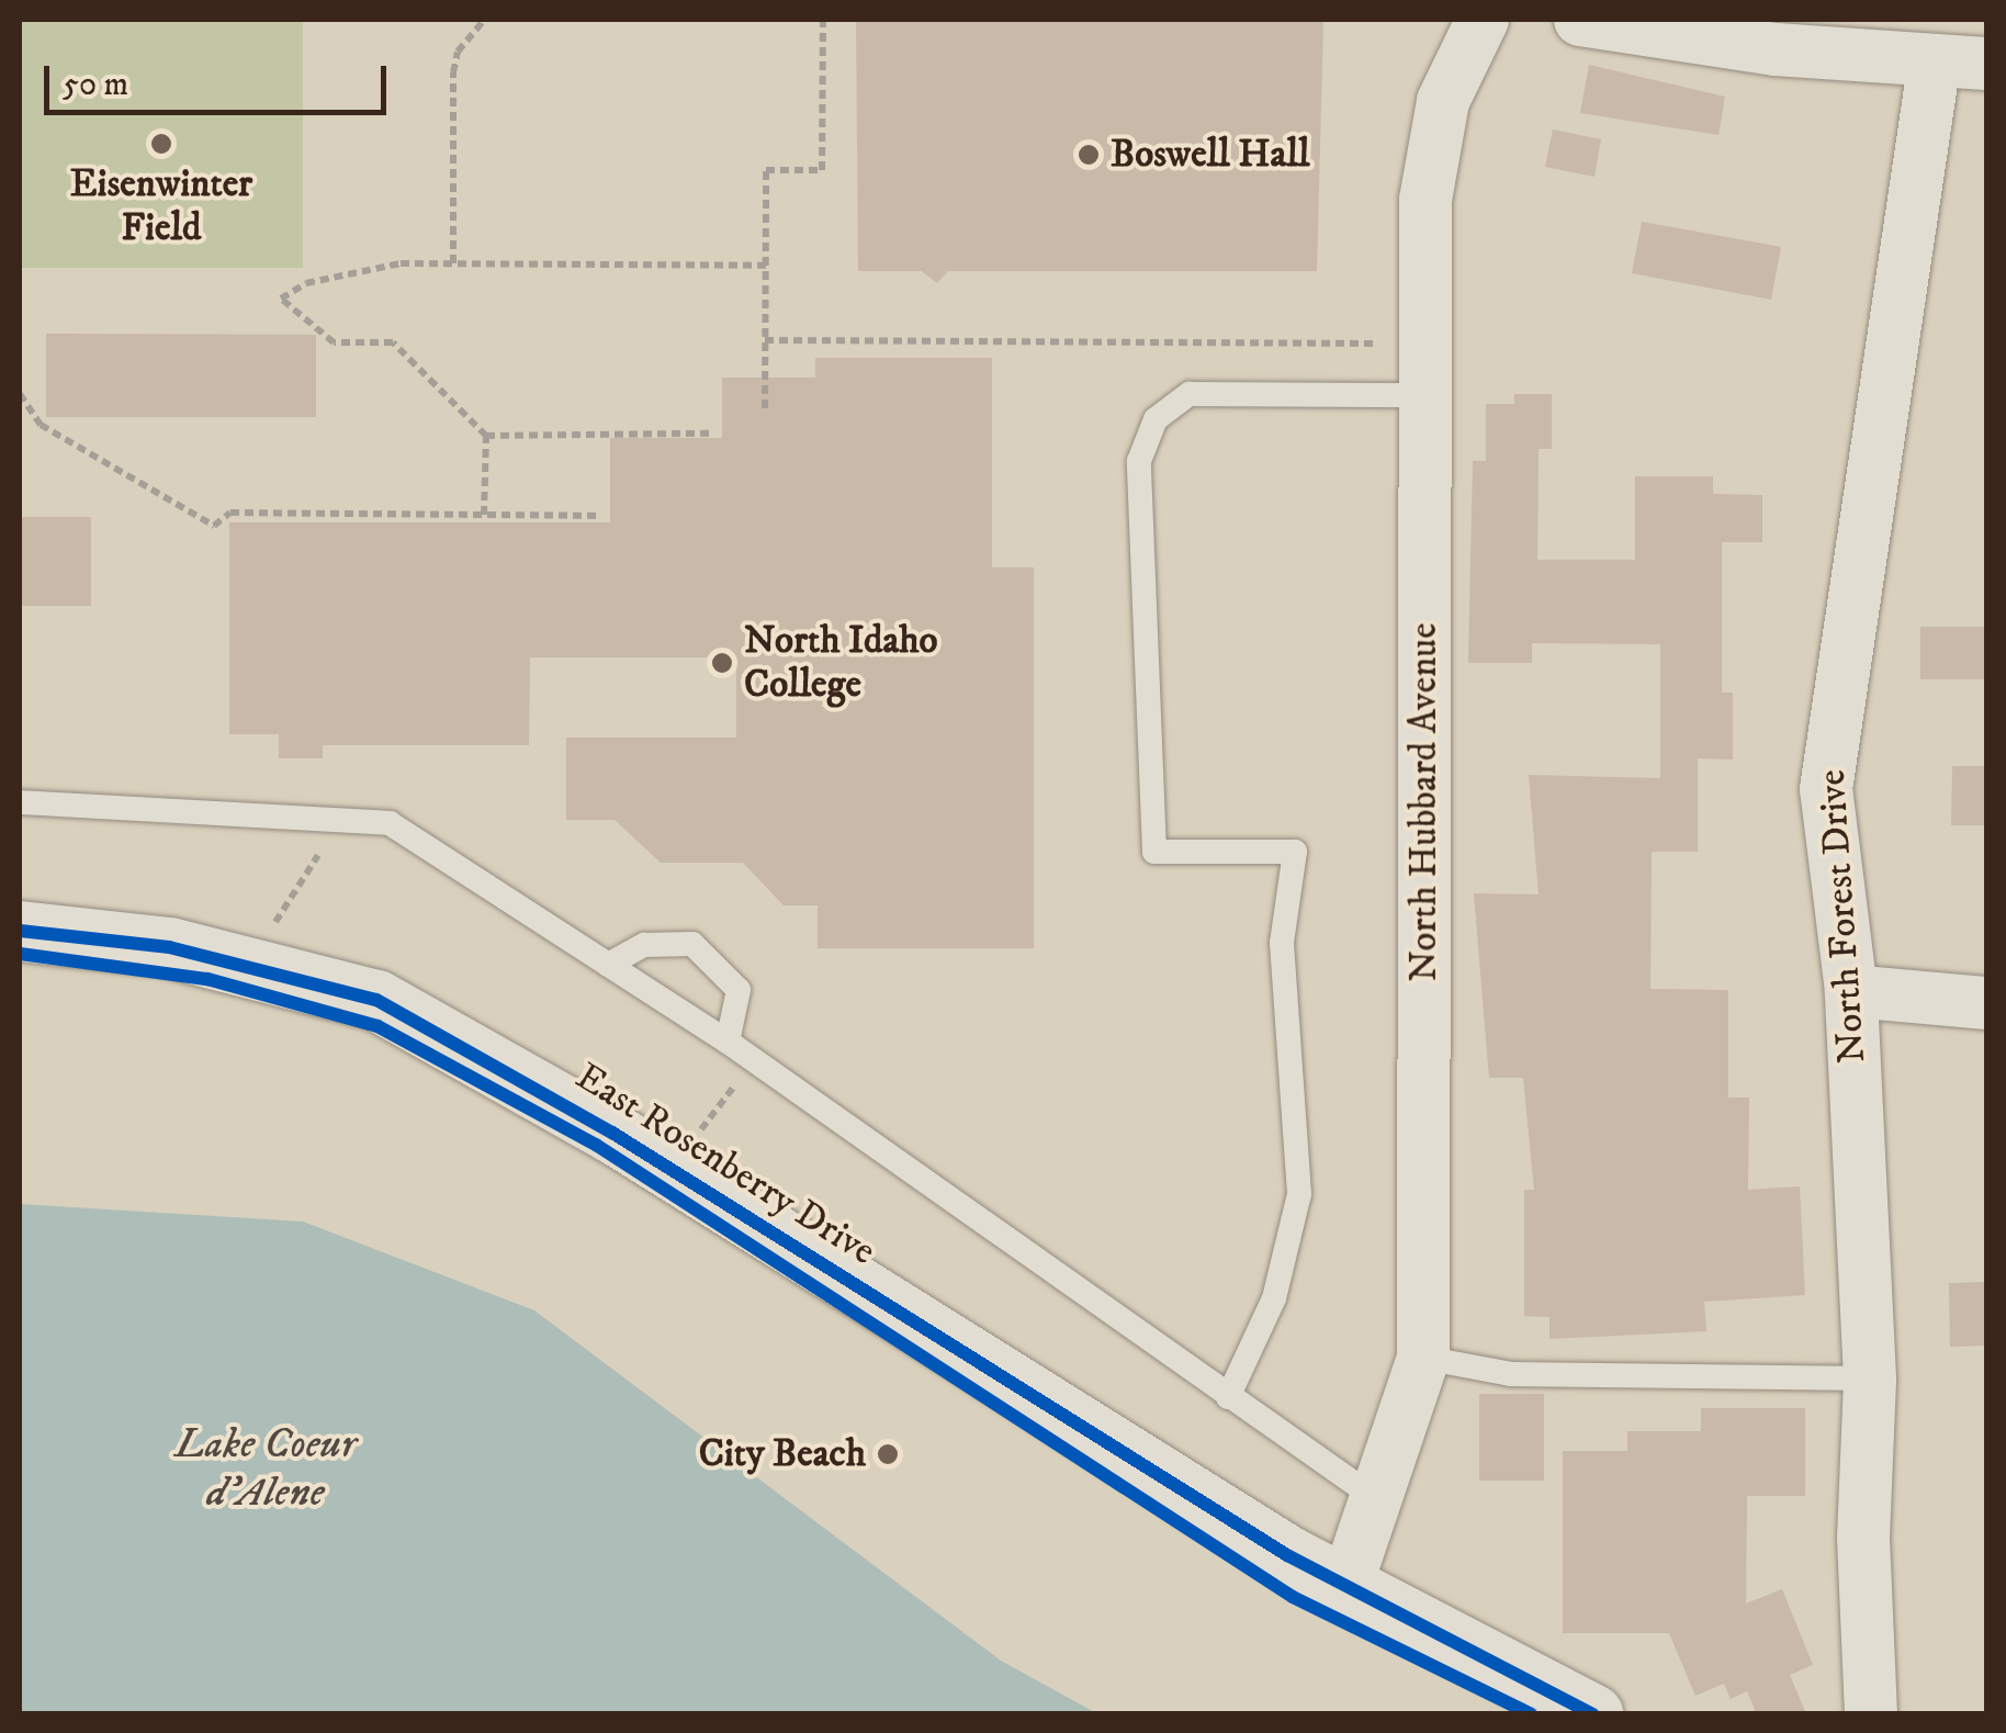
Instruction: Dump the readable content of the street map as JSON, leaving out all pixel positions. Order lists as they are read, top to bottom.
{
  "streets": {
    "street": ["North Hubbard Avenue", "North Forest Drive", "East Rosenberry Drive"]
  },
  "crossings": [
    ["North Hubbard Avenue", "East Rosenberry Drive"]
  ],
  "water": ["Lake Coeur d'Alene"],
  "places": [
    "Eisenwinter Field",
    "Boswell Hall",
    "North Idaho College",
    "City Beach"
  ],
  "scale_bar": "50 m"
}
